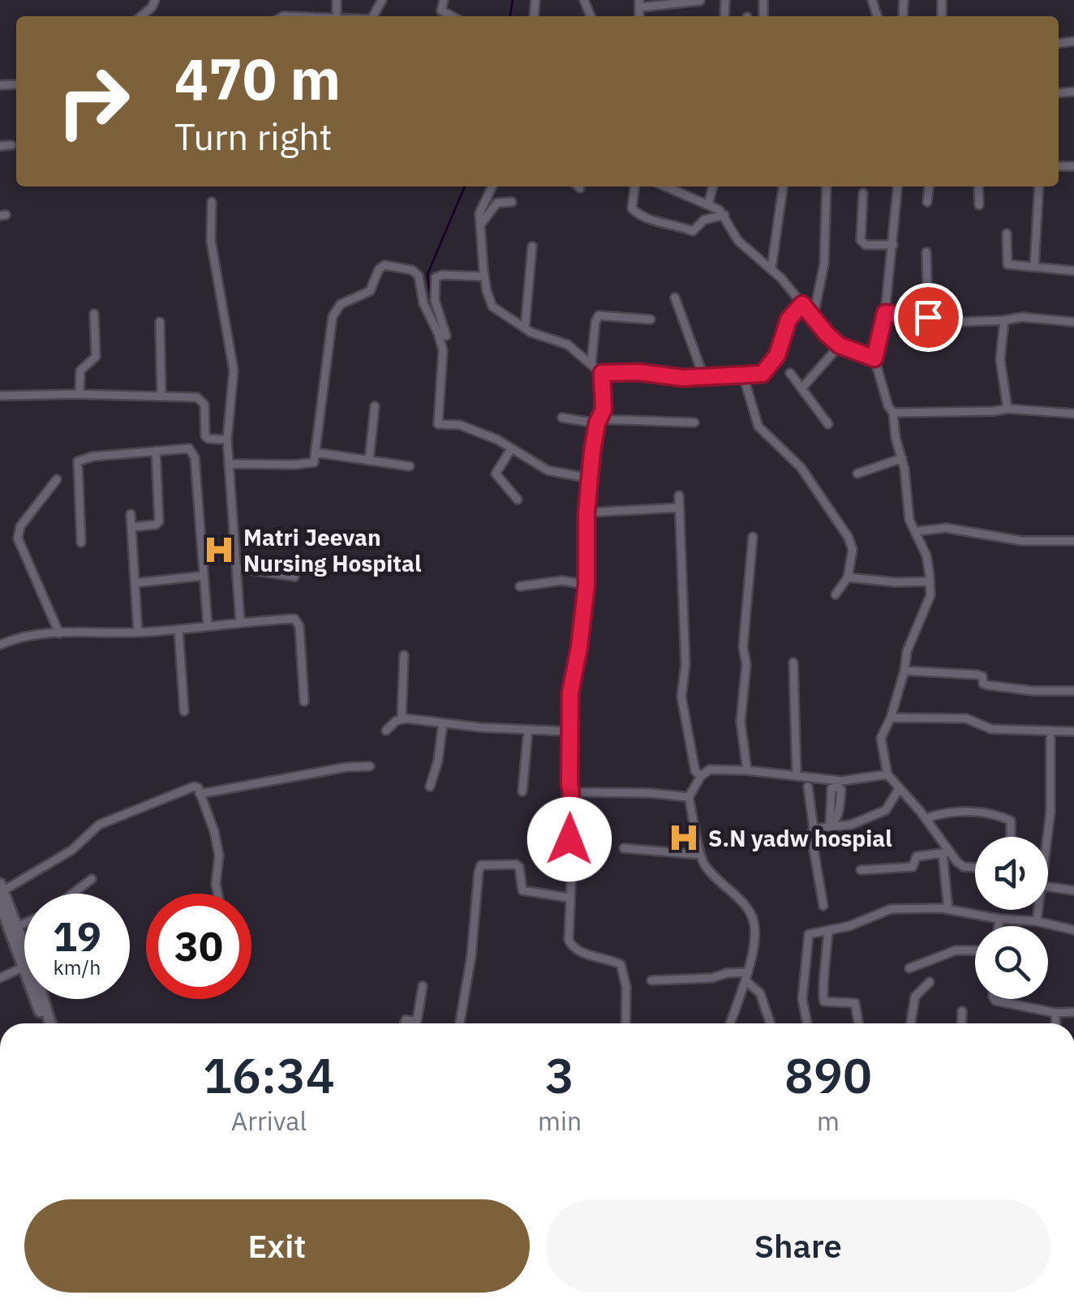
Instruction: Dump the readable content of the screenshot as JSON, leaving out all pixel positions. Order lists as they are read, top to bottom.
{
  "places": {
    "hospital": ["Matri Jeevan Nursing Hospital", "S.N yadw hospial"]
  },
  "page": {
    "turn": ["470 m", "Turn right"],
    "speed": "19 km/h",
    "limit": "30",
    "eta": [
      "16:34",
      "Arrival",
      "3",
      "min",
      "890",
      "m"
    ],
    "buttons": ["Exit", "Share"]
  }
}
